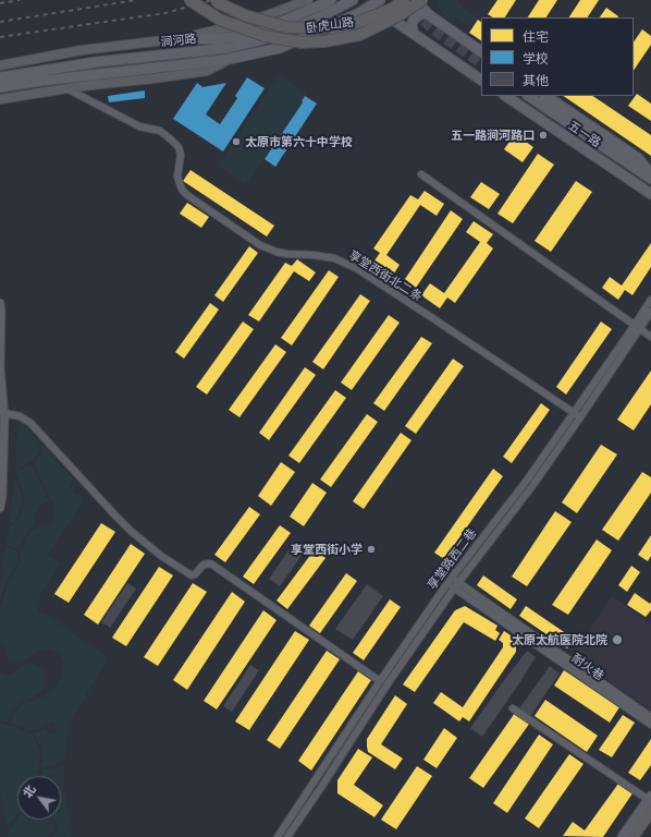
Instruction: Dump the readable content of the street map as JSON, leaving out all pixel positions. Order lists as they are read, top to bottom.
{
  "streets": {
    "highway": ["卧虎山路"],
    "main road": ["涧河路", "五一路"],
    "street": ["享堂西街北二条", "享堂路西二巷", "耐火巷"]
  },
  "crossings": [
    ["涧河路", "享堂西街北二条"],
    ["享堂西街北二条", "享堂路西二巷"],
    ["享堂路西二巷", "耐火巷"]
  ],
  "places": [
    "五一路涧河路口",
    "太原市第六十中学校",
    "享堂西街小学",
    "太原太航医院北院"
  ],
  "legend": ["住宅", "学校", "其他"],
  "north": "top left"
}
